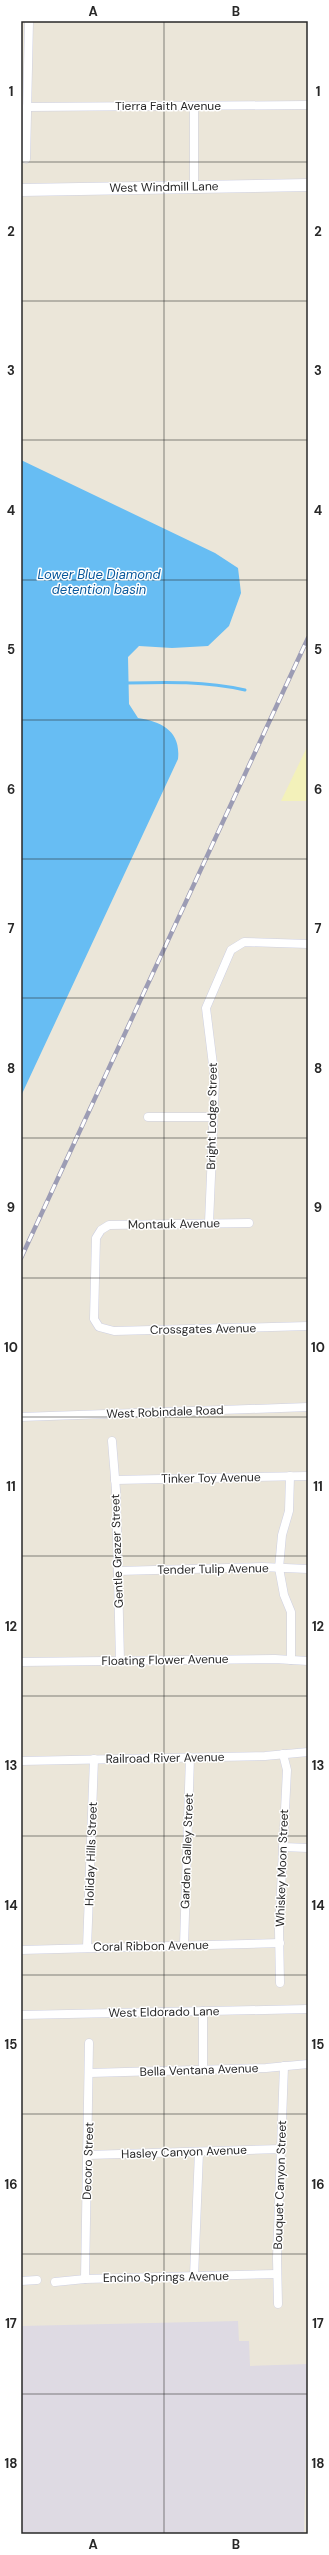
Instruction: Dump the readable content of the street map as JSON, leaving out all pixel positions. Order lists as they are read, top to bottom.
{
  "streets": {
    "street": [
      "Tierra Faith Avenue",
      "West Windmill Lane",
      "Bright Lodge Street",
      "Montauk Avenue",
      "Crossgates Avenue",
      "West Robindale Road",
      "Tinker Toy Avenue",
      "Gentle Grazer Street",
      "Tender Tulip Avenue",
      "Floating Flower Avenue",
      "Railroad River Avenue",
      "Garden Galley Street",
      "Holiday Hills Street",
      "Whiskey Moon Street",
      "Coral Ribbon Avenue",
      "West Eldorado Lane",
      "Bella Ventana Avenue",
      "Hasley Canyon Avenue",
      "Decoro Street",
      "Bouquet Canyon Street",
      "Encino Springs Avenue"
    ]
  },
  "crossings": [
    ["Bright Lodge Street", "Montauk Avenue"],
    ["Montauk Avenue", "Crossgates Avenue"],
    ["Tinker Toy Avenue", "Gentle Grazer Street"],
    ["Gentle Grazer Street", "Tender Tulip Avenue"],
    ["Gentle Grazer Street", "Floating Flower Avenue"],
    ["Railroad River Avenue", "Garden Galley Street"],
    ["Railroad River Avenue", "Holiday Hills Street"],
    ["Railroad River Avenue", "Whiskey Moon Street"],
    ["Garden Galley Street", "Coral Ribbon Avenue"],
    ["Holiday Hills Street", "Coral Ribbon Avenue"],
    ["Whiskey Moon Street", "Coral Ribbon Avenue"],
    ["Bella Ventana Avenue", "Decoro Street"],
    ["Bella Ventana Avenue", "Bouquet Canyon Street"],
    ["Hasley Canyon Avenue", "Decoro Street"],
    ["Hasley Canyon Avenue", "Bouquet Canyon Street"],
    ["Decoro Street", "Encino Springs Avenue"],
    ["Bouquet Canyon Street", "Encino Springs Avenue"]
  ],
  "water": ["Lower Blue Diamond detention basin"],
  "grid": {
    "columns": ["A", "B"],
    "rows": [
      "1",
      "2",
      "3",
      "4",
      "5",
      "6",
      "7",
      "8",
      "9",
      "10",
      "11",
      "12",
      "13",
      "14",
      "15",
      "16",
      "17",
      "18"
    ]
  }
}
